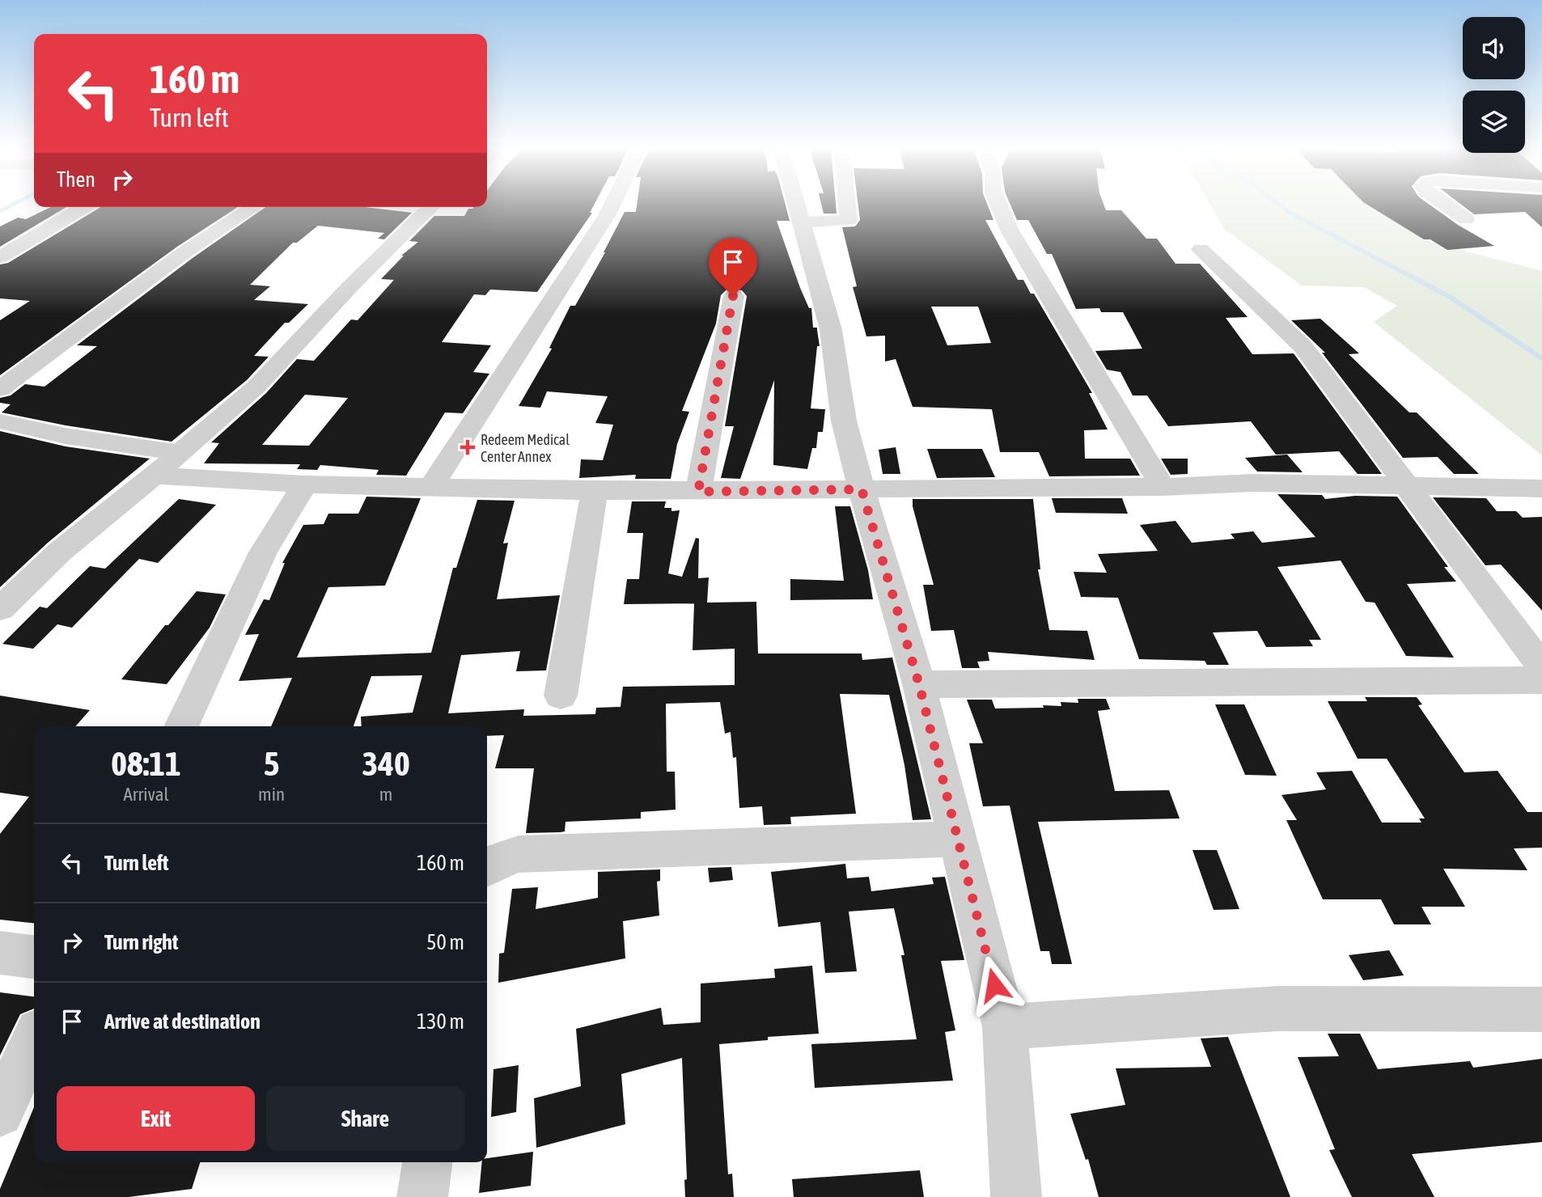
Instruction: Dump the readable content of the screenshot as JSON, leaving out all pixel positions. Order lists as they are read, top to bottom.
{
  "places": {
    "health": ["Redeem Medical Center Annex"]
  },
  "page": {
    "turn": ["160 m", "Turn left"],
    "then": "Then",
    "eta": [
      "08:11",
      "Arrival",
      "5",
      "min",
      "340",
      "m"
    ],
    "list": [
      {
        "name": "Turn left",
        "value": "160 m"
      },
      {
        "name": "Turn right",
        "value": "50 m"
      },
      {
        "name": "Arrive at destination",
        "value": "130 m"
      }
    ],
    "buttons": ["Exit", "Share"]
  }
}
